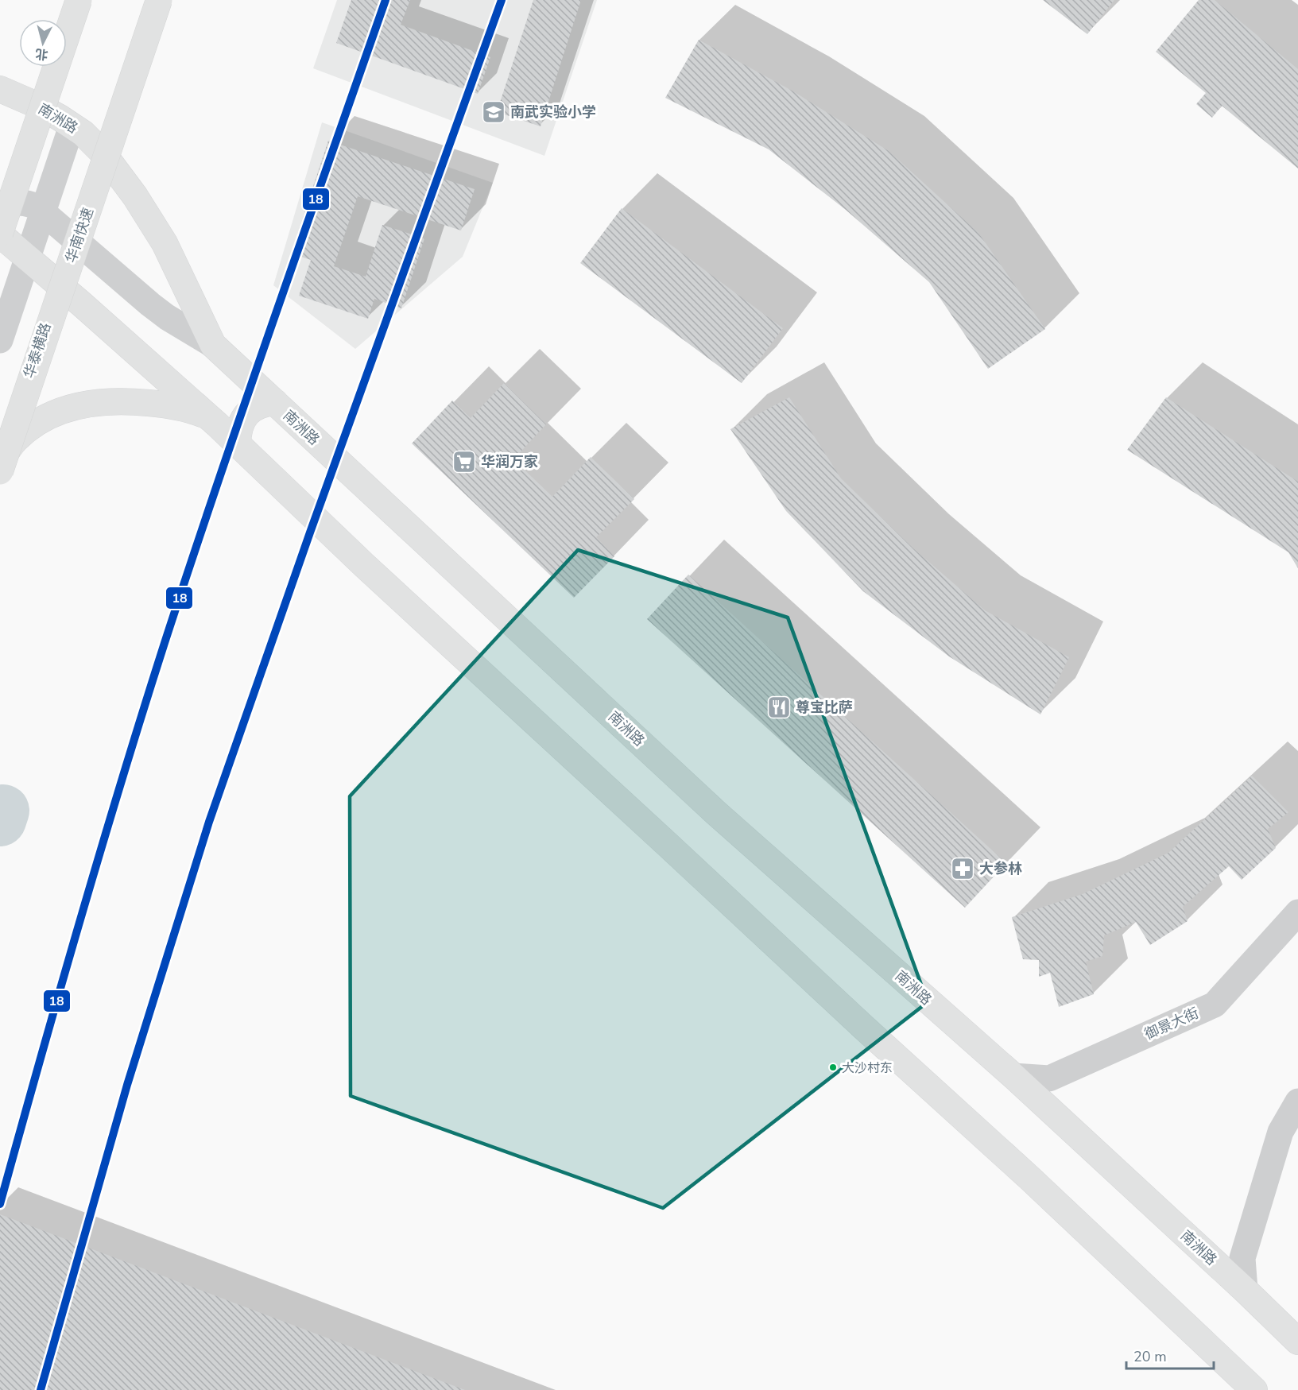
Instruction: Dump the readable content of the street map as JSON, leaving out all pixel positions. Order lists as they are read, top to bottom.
{
  "streets": {
    "main road": ["南洲路", "华南快速"],
    "street": ["华泰横路", "御景大街"]
  },
  "crossings": [
    ["南洲路", "华泰横路"],
    ["南洲路", "御景大街"],
    ["华南快速", "华泰横路"]
  ],
  "places": {
    "school or university": ["南武实验小学"],
    "supermarket": ["华润万家"],
    "restaurant": ["尊宝比萨"],
    "pharmacy": ["大参林"],
    "other": ["大沙村东"]
  },
  "lines": ["transit line 18"],
  "scale_bar": "20 m",
  "north": "bottom"
}
